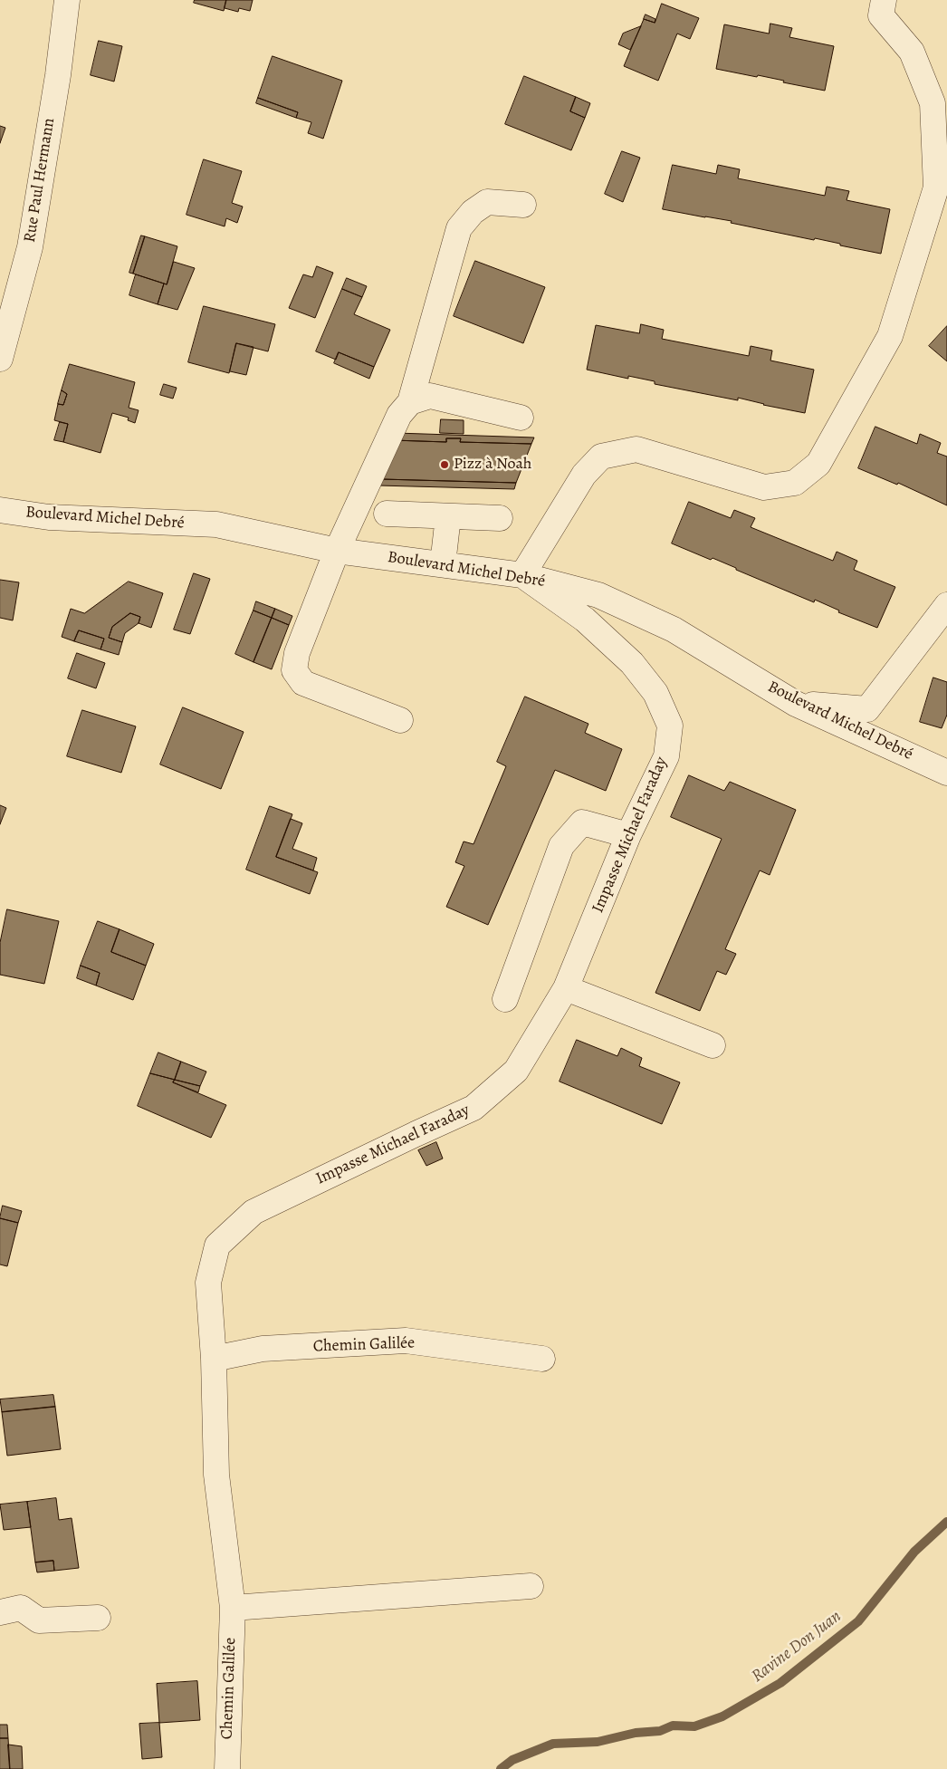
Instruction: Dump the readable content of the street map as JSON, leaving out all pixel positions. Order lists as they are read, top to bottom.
{
  "streets": {
    "street": [
      "Rue Paul Hermann",
      "Boulevard Michel Debré",
      "Impasse Michael Faraday",
      "Chemin Galilée"
    ]
  },
  "crossings": [
    ["Boulevard Michel Debré", "Impasse Michael Faraday"],
    ["Impasse Michael Faraday", "Chemin Galilée"]
  ],
  "water": ["Ravine Don Juan"],
  "places": ["Pizz à Noah"]
}
